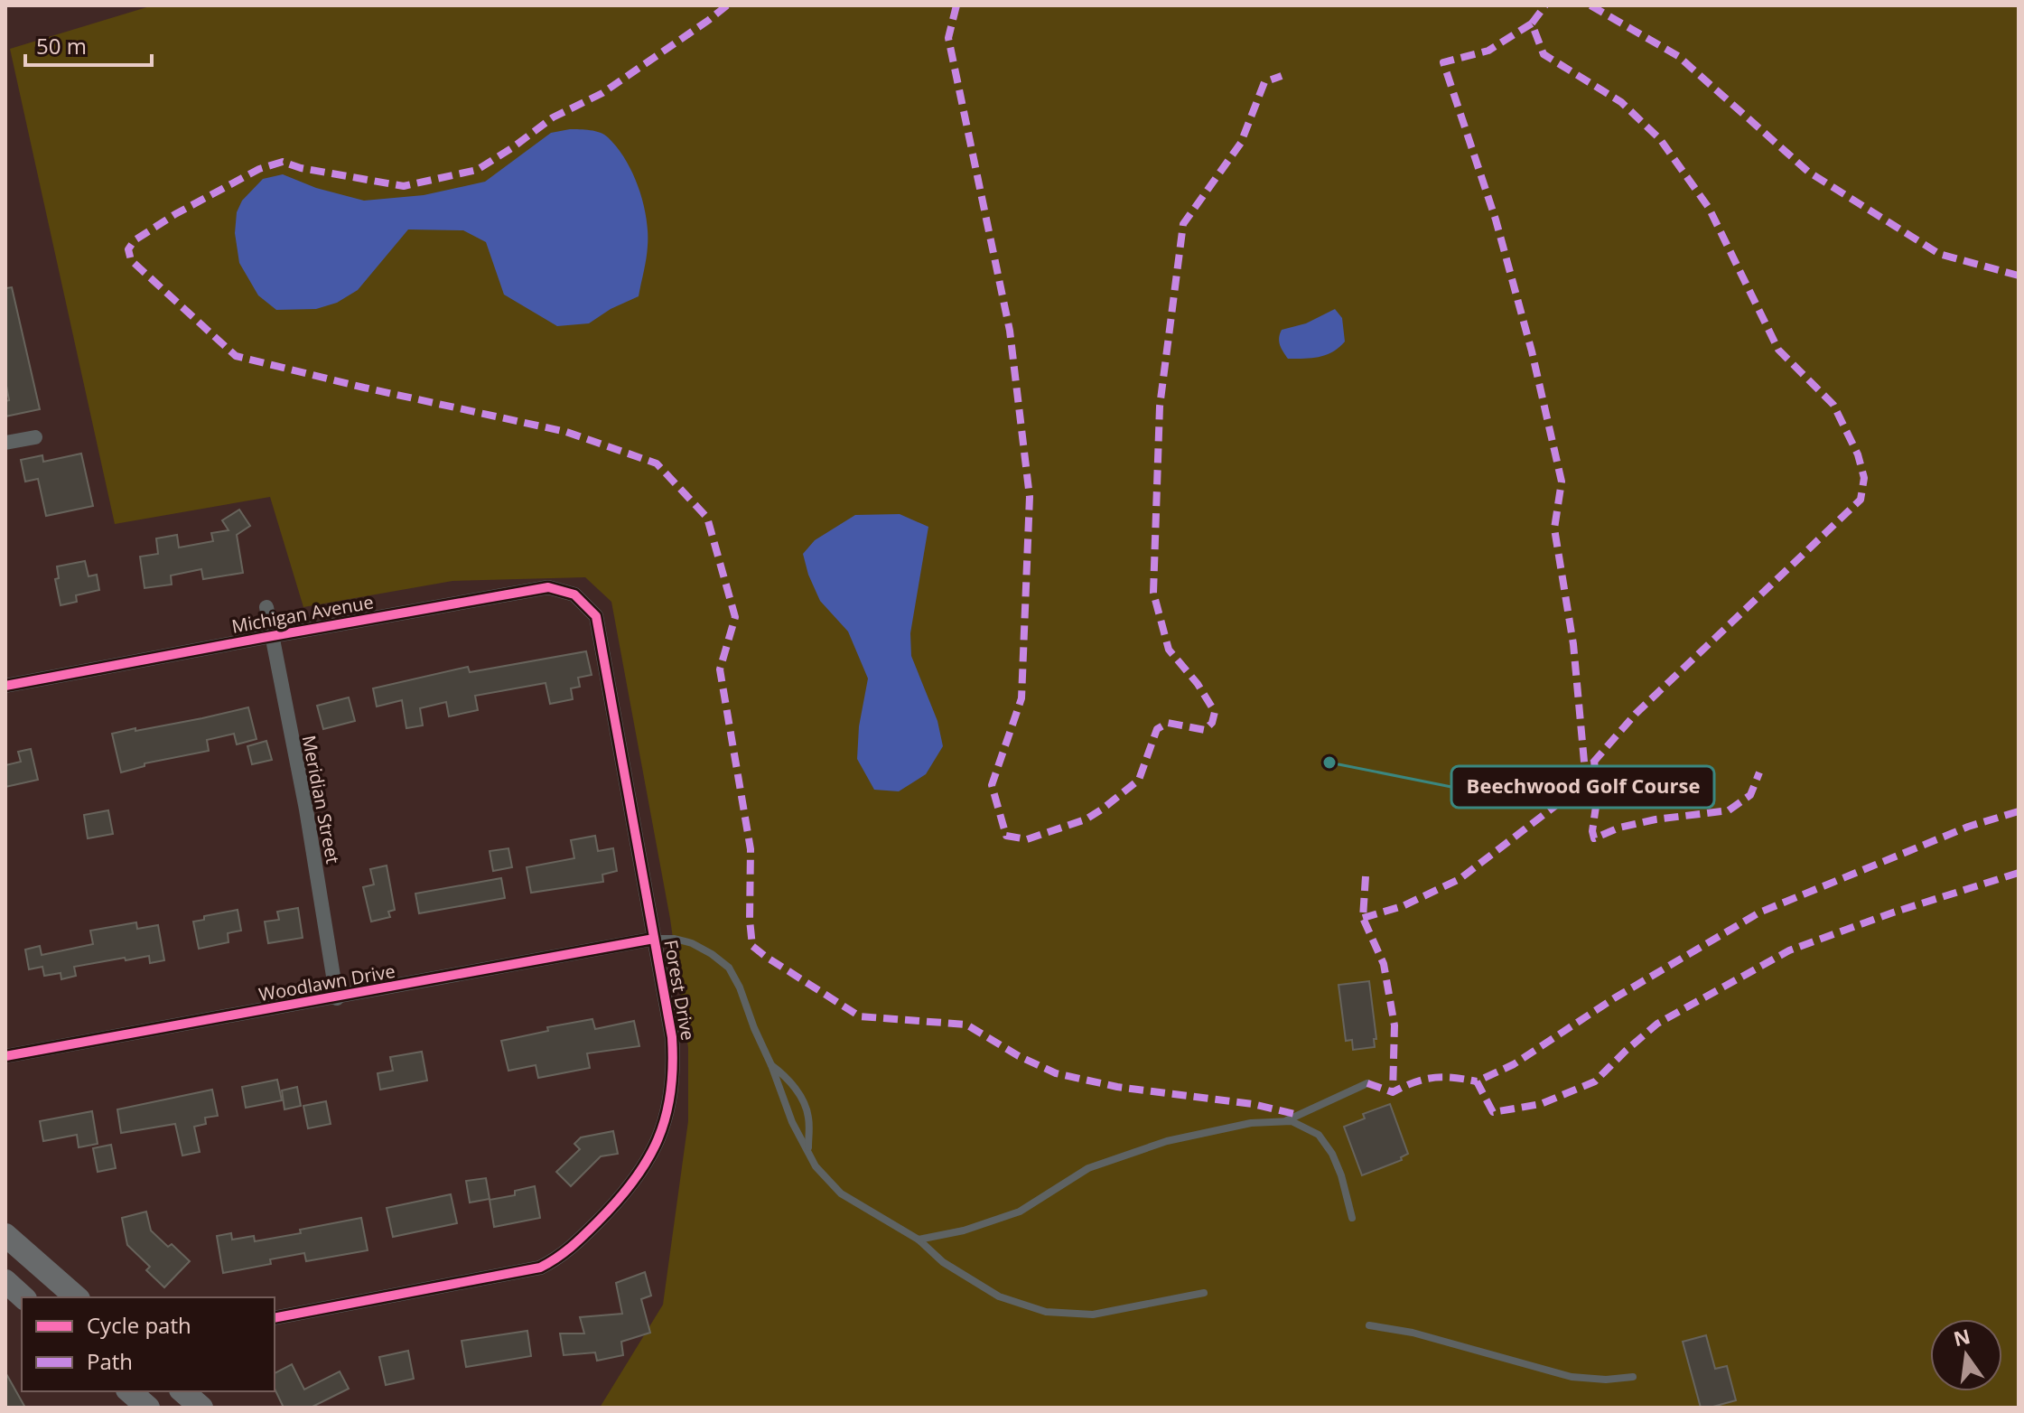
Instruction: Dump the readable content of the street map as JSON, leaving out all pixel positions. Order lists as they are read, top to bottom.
{
  "streets": {
    "street": [
      "Michigan Avenue",
      "Meridian Street",
      "Woodlawn Drive",
      "Forest Drive"
    ]
  },
  "crossings": [
    ["Michigan Avenue", "Meridian Street"],
    ["Michigan Avenue", "Forest Drive"],
    ["Meridian Street", "Woodlawn Drive"],
    ["Woodlawn Drive", "Forest Drive"]
  ],
  "places": ["Beechwood Golf Course"],
  "legend": ["Cycle path", "Path"],
  "scale_bar": "50 m",
  "north": "top"
}
